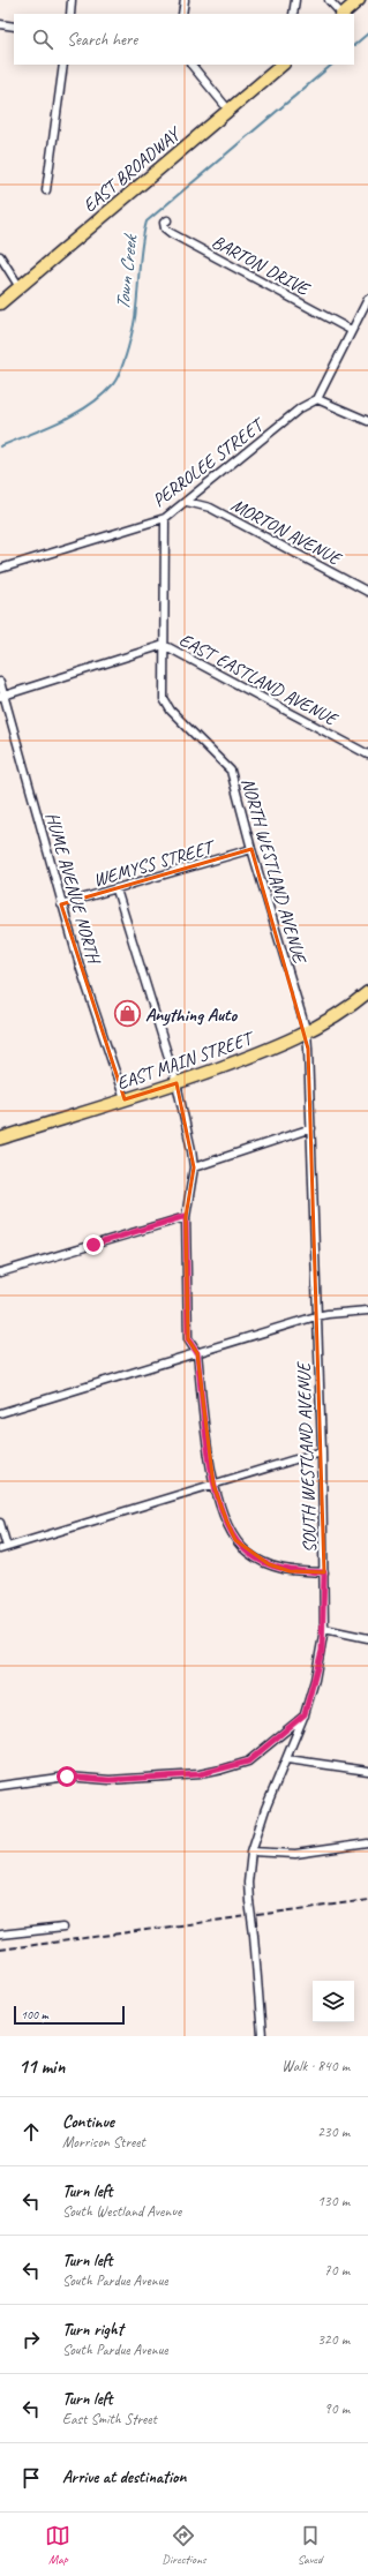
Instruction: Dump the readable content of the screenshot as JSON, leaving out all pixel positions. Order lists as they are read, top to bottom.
{
  "streets": {
    "main road": ["EAST BROADWAY", "EAST MAIN STREET"],
    "street": [
      "BARTON DRIVE",
      "PERROLEE STREET",
      "MORTON AVENUE",
      "EAST EASTLAND AVENUE",
      "WEMYSS STREET",
      "NORTH WESTLAND AVENUE",
      "HUME AVENUE NORTH",
      "SOUTH WESTLAND AVENUE"
    ]
  },
  "crossings": [
    ["PERROLEE STREET", "MORTON AVENUE"],
    ["PERROLEE STREET", "NORTH WESTLAND AVENUE"],
    ["EAST EASTLAND AVENUE", "NORTH WESTLAND AVENUE"],
    ["EAST EASTLAND AVENUE", "HUME AVENUE NORTH"],
    ["WEMYSS STREET", "NORTH WESTLAND AVENUE"],
    ["WEMYSS STREET", "HUME AVENUE NORTH"],
    ["NORTH WESTLAND AVENUE", "EAST MAIN STREET"],
    ["NORTH WESTLAND AVENUE", "SOUTH WESTLAND AVENUE"],
    ["HUME AVENUE NORTH", "EAST MAIN STREET"],
    ["EAST MAIN STREET", "SOUTH WESTLAND AVENUE"]
  ],
  "water": ["Town Creek"],
  "places": {
    "shop": ["Anything Auto"]
  },
  "scale_bar": "100 m",
  "page": {
    "search": "Search here",
    "scale": "100 m",
    "heading": ["11 min", "Walk · 840 m"],
    "list": [
      ["Continue", "Morrison Street", "230 m"],
      ["Turn left", "South Westland Avenue", "130 m"],
      ["Turn left", "South Pardue Avenue", "70 m"],
      ["Turn right", "South Pardue Avenue", "320 m"],
      ["Turn left", "East Smith Street", "90 m"],
      "Arrive at destination"
    ],
    "nav": ["Map", "Directions", "Saved"]
  }
}
